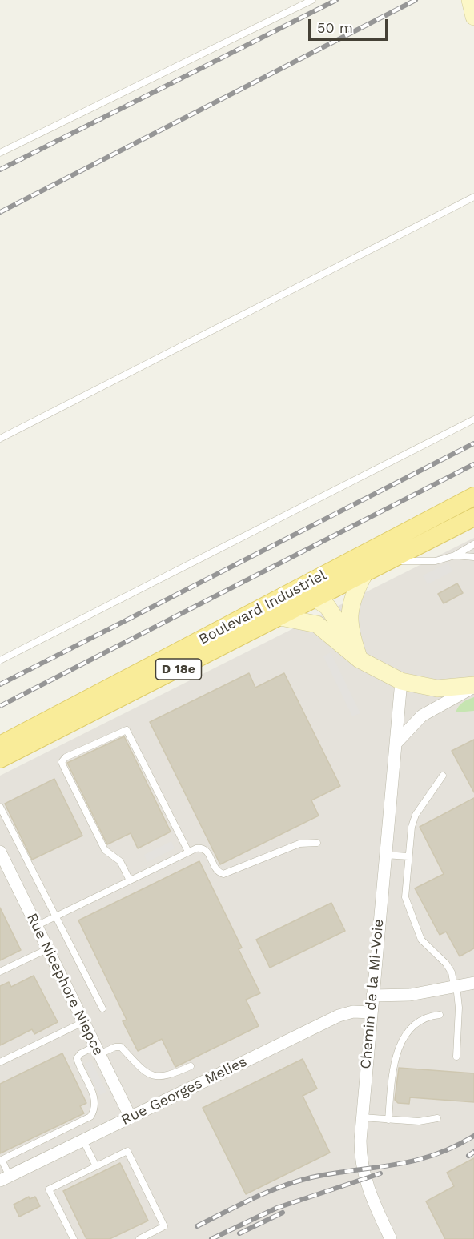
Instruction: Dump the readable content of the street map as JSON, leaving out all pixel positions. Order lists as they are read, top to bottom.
{
  "streets": {
    "main road": ["Boulevard Industriel", "D 18e"],
    "street": ["Rue Nicephore Niepce", "Chemin de la Mi-Voie", "Rue Georges Melies"]
  },
  "crossings": [
    ["Rue Nicephore Niepce", "Rue Georges Melies"],
    ["Chemin de la Mi-Voie", "Rue Georges Melies"]
  ],
  "scale_bar": "50 m"
}
